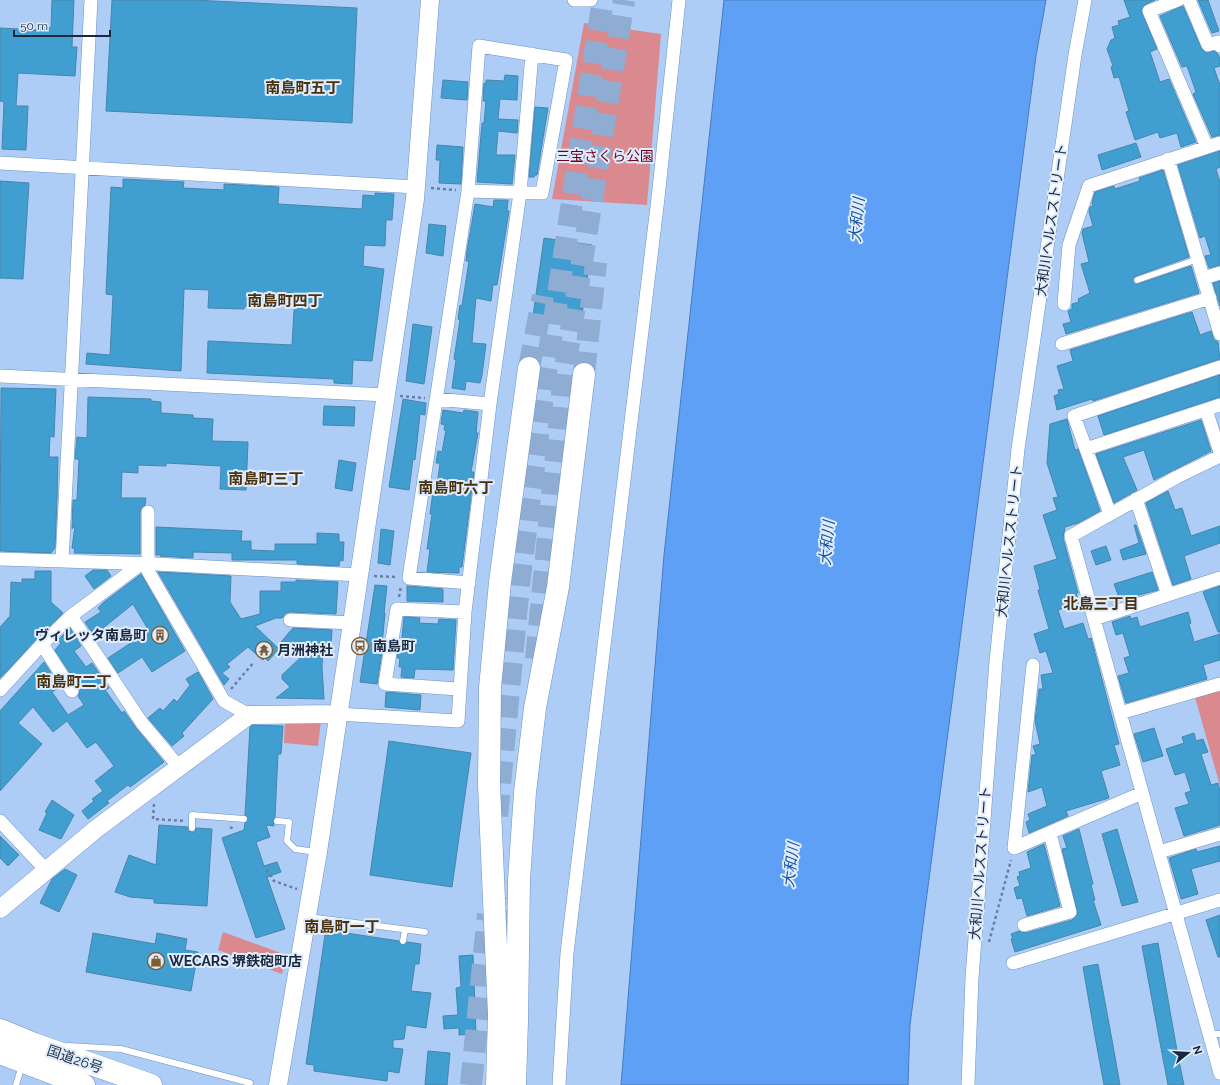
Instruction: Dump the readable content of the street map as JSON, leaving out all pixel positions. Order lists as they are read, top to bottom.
{
  "streets": {
    "highway": ["国道26号"],
    "street": ["大和川ヘルスストリート"]
  },
  "districts": [
    "南島町五丁",
    "南島町四丁",
    "南島町三丁",
    "南島町六丁",
    "北島三丁目",
    "南島町二丁",
    "南島町一丁"
  ],
  "water": ["大和川"],
  "parks": ["三宝さくら公園"],
  "places": {
    "building": ["ヴィレッタ南島町"],
    "bus stop": ["南島町"],
    "temple": ["月洲神社"],
    "shop": ["WECARS 堺鉄砲町店"]
  },
  "scale_bar": "50 m",
  "north": "right"
}
